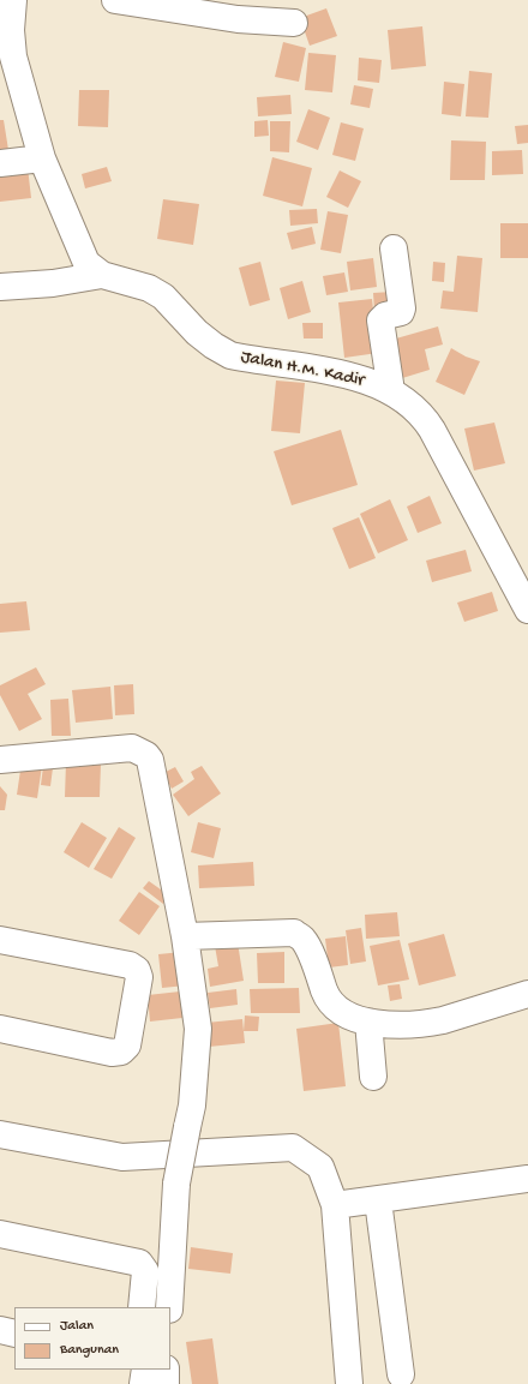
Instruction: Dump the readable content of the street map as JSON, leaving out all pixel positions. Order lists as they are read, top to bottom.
{
  "streets": {
    "street": ["Jalan H.M. Kadir"]
  },
  "legend": ["Jalan", "Bangunan"]
}
